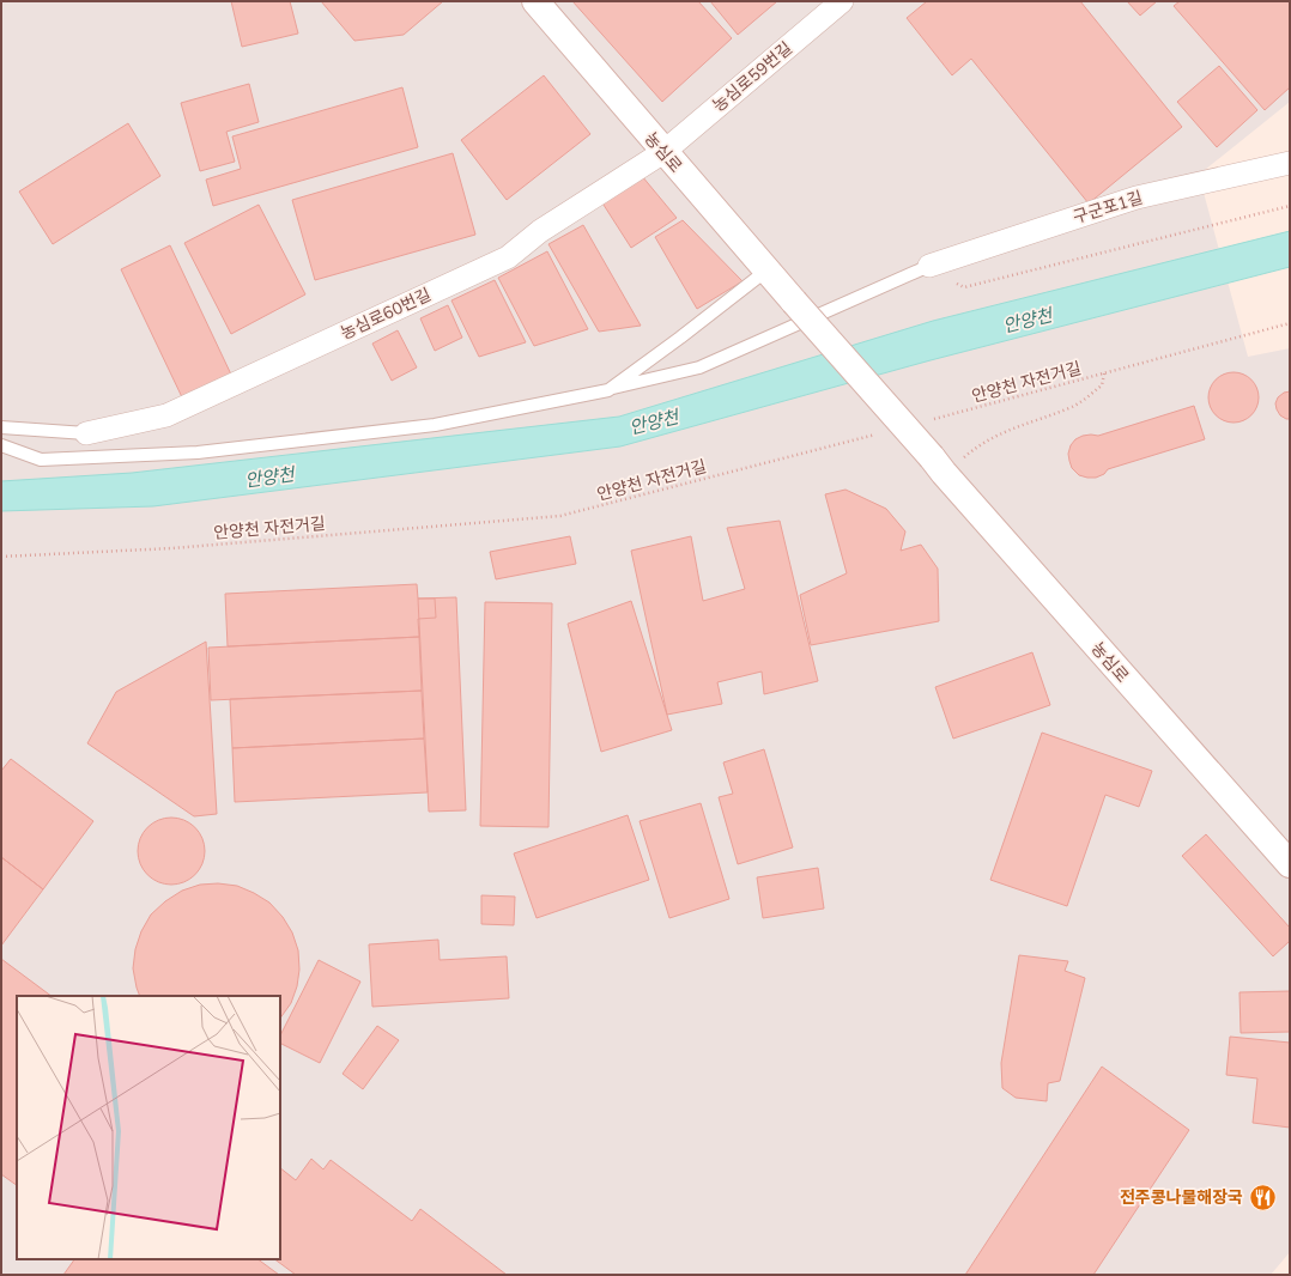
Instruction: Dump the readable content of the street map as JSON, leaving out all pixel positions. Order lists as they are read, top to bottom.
{
  "streets": {
    "street": [
      "농심로59번길",
      "농심로",
      "구군포1길",
      "농심로60번길"
    ],
    "path": ["안양천 자전거길"]
  },
  "crossings": [
    ["농심로59번길", "농심로"],
    ["농심로59번길", "농심로60번길"],
    ["농심로", "농심로60번길"]
  ],
  "water": ["안양천"],
  "places": {
    "restaurant": ["전주콩나물해장국"]
  }
}
